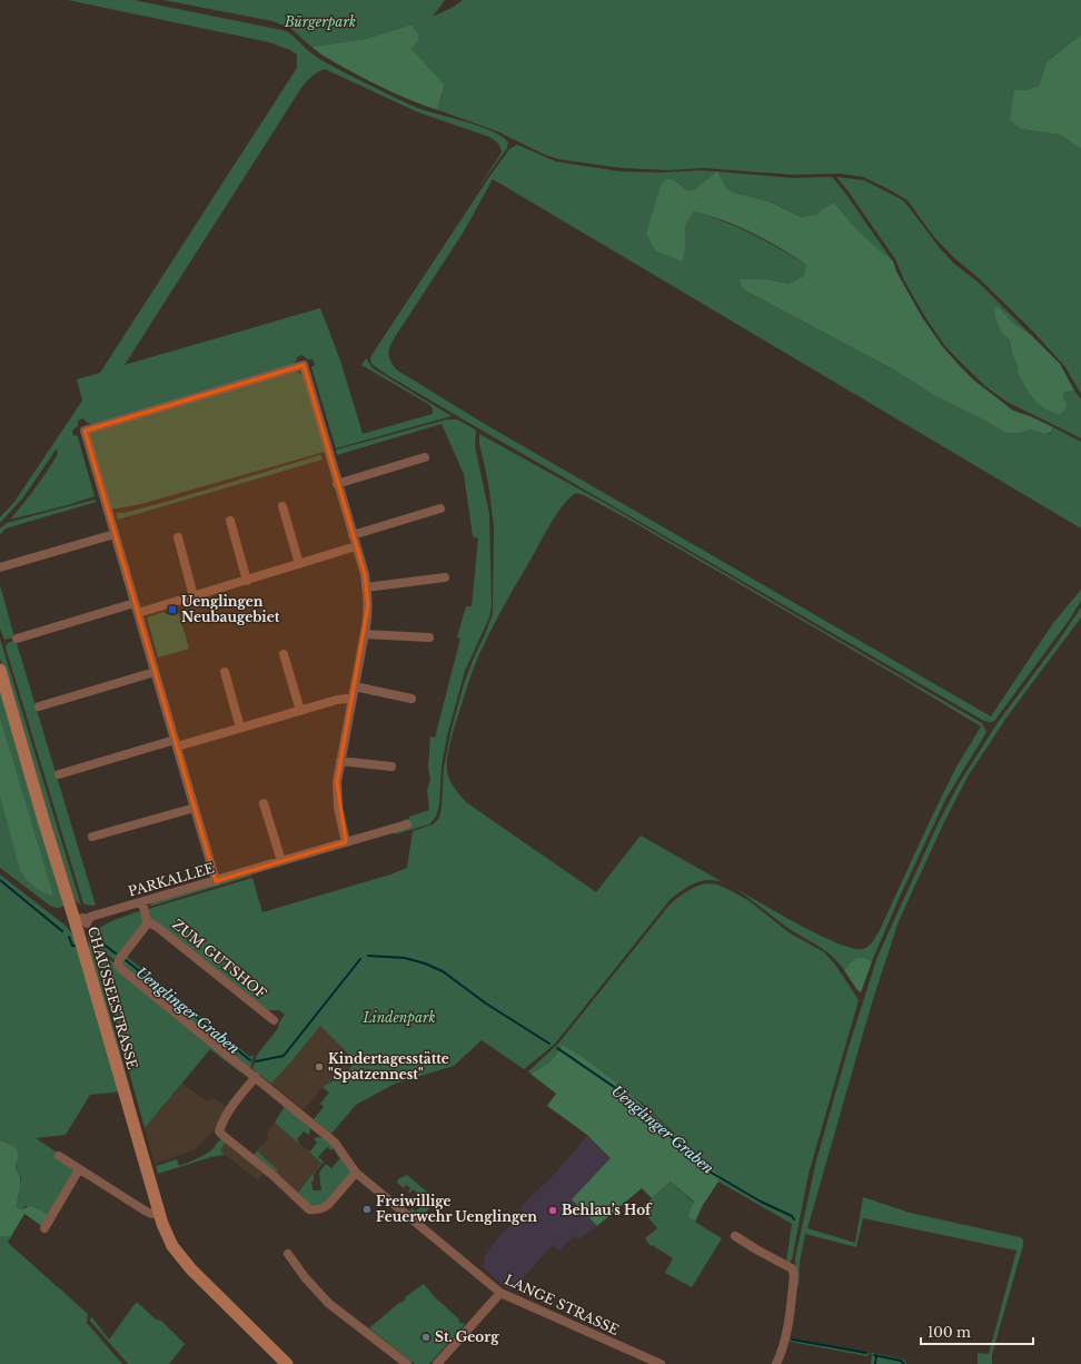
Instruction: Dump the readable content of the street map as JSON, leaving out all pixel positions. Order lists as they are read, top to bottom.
{
  "streets": {
    "main road": ["CHAUSSEESTRASSE"],
    "street": ["PARKALLEE", "ZUM GUTSHOF", "LANGE STRASSE"]
  },
  "crossings": [
    ["PARKALLEE", "CHAUSSEESTRASSE"],
    ["ZUM GUTSHOF", "LANGE STRASSE"]
  ],
  "water": ["Uenglinger Graben"],
  "parks": ["Bürgerpark", "Lindenpark"],
  "places": {
    "transit": ["Uenglingen Neubaugebiet"],
    "other": [
      "Kindertagesstätte \"Spatzennest\"",
      "Freiwillige Feuerwehr Uenglingen",
      "Behlau’s Hof",
      "St. Georg"
    ]
  },
  "scale_bar": "100 m"
}
